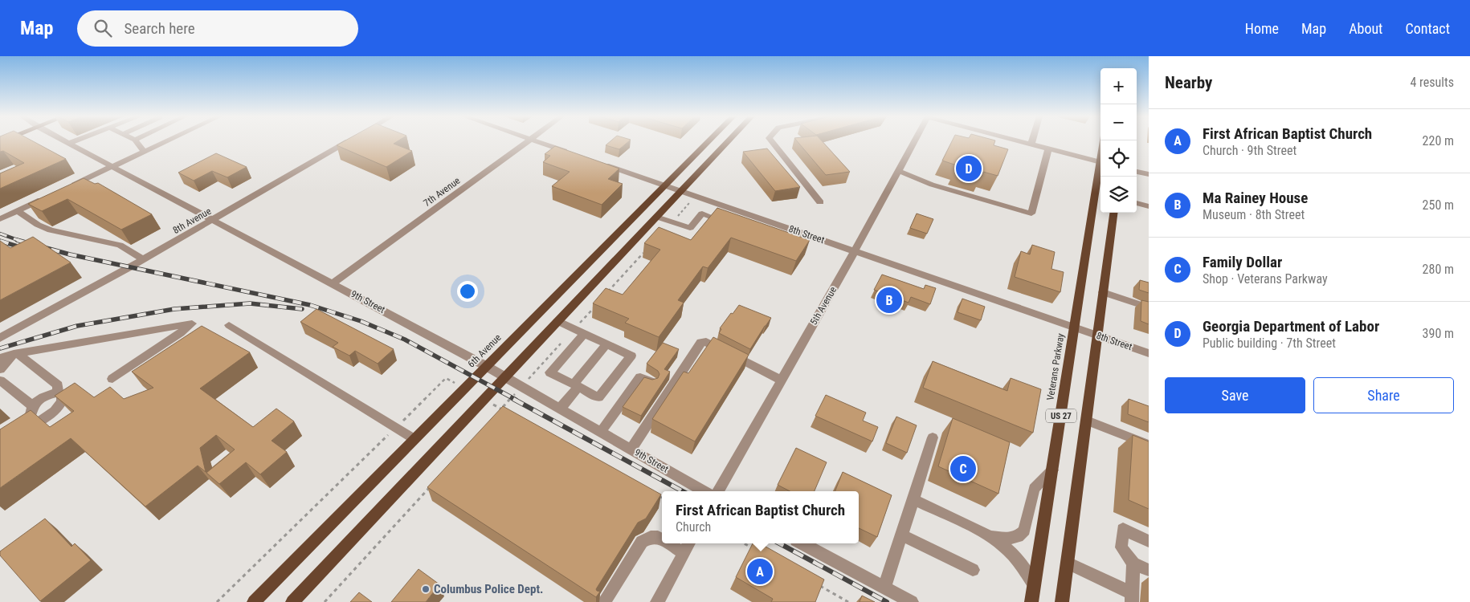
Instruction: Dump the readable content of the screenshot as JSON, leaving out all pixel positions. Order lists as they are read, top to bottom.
{
  "streets": {
    "main road": ["6th Avenue", "Veterans Parkway", "US 27"],
    "street": [
      "7th Avenue",
      "8th Avenue",
      "8th Street",
      "9th Street",
      "5th Avenue"
    ]
  },
  "crossings": [
    ["7th Avenue", "9th Street"],
    ["8th Avenue", "9th Street"],
    ["8th Street", "5th Avenue"],
    ["8th Street", "6th Avenue"],
    ["8th Street", "Veterans Parkway"],
    ["8th Street", "US 27"],
    ["9th Street", "6th Avenue"]
  ],
  "places": ["Columbus Police Dept."],
  "page": {
    "header": "Map",
    "search": "Search here",
    "nav": [
      "Home",
      "Map",
      "About",
      "Contact"
    ],
    "heading": ["Nearby", "4 results"],
    "map_buttons": ["+", "−"],
    "list": [
      {
        "mark": "A",
        "name": "First African Baptist Church",
        "note": "Church · 9th Street",
        "value": "220 m"
      },
      {
        "mark": "B",
        "name": "Ma Rainey House",
        "note": "Museum · 8th Street",
        "value": "250 m"
      },
      {
        "mark": "C",
        "name": "Family Dollar",
        "note": "Shop · Veterans Parkway",
        "value": "280 m"
      },
      {
        "mark": "D",
        "name": "Georgia Department of Labor",
        "note": "Public building · 7th Street",
        "value": "390 m"
      }
    ],
    "pins": [
      "D",
      "B",
      "C",
      "A"
    ],
    "buttons": ["Save", "Share"],
    "popup": ["First African Baptist Church", "Church"]
  }
}
